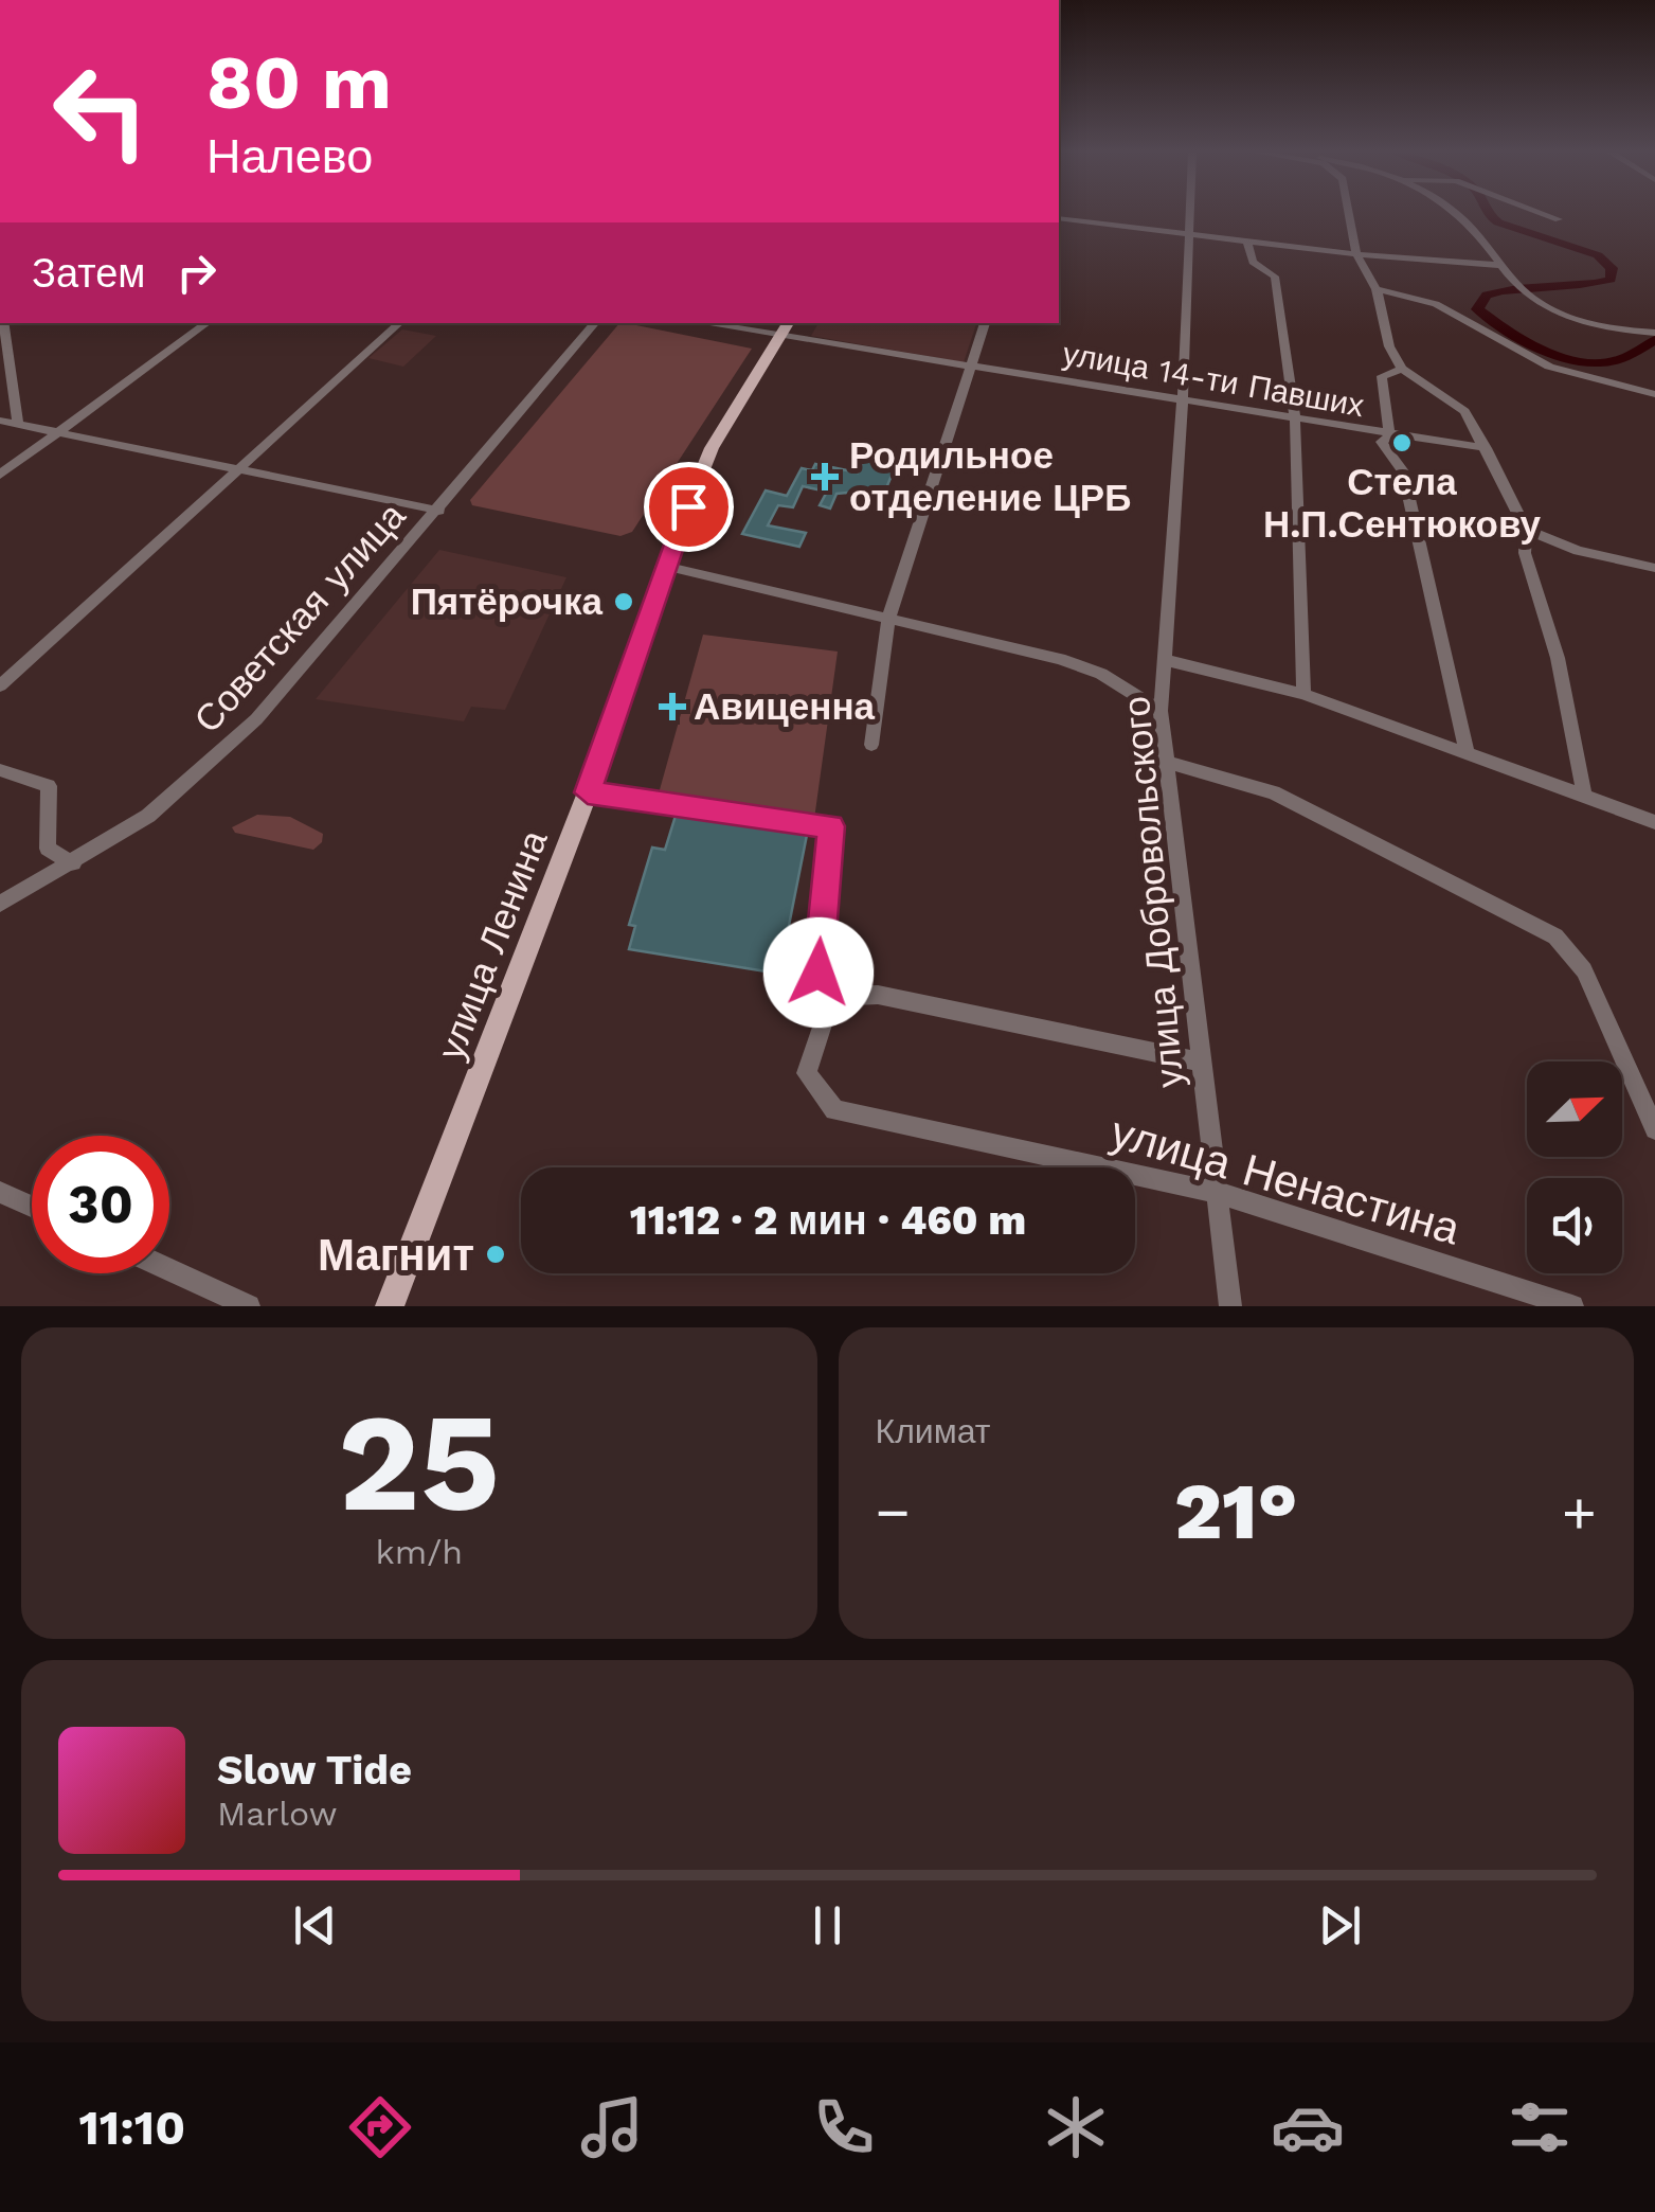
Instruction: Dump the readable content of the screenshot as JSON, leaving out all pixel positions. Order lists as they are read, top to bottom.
{
  "streets": {
    "main road": ["улица Ленина"],
    "street": [
      "улица 14-ти Павших",
      "Советская улица",
      "улица Добровольского",
      "улица Ненастина"
    ]
  },
  "crossings": [
    ["улица 14-ти Павших", "улица Добровольского"],
    ["улица 14-ти Павших", "улица Ленина"],
    ["улица Добровольского", "улица Ненастина"]
  ],
  "places": {
    "other": ["Стела Н.П.Сентюкову", "Пятёрочка", "Магнит"],
    "health": ["Родильное отделение ЦРБ", "Авиценна"]
  },
  "north": "top right",
  "page": {
    "turn": ["80 m", "Налево"],
    "then": "Затем",
    "limit": "30",
    "trip": "11:12 · 2 мин · 460 m",
    "tile": [
      ["25", "km/h"],
      "Климат"
    ],
    "heat": ["−", "21°", "+"],
    "song": ["Slow Tide", "Marlow"],
    "tabs": "11:10"
  }
}
